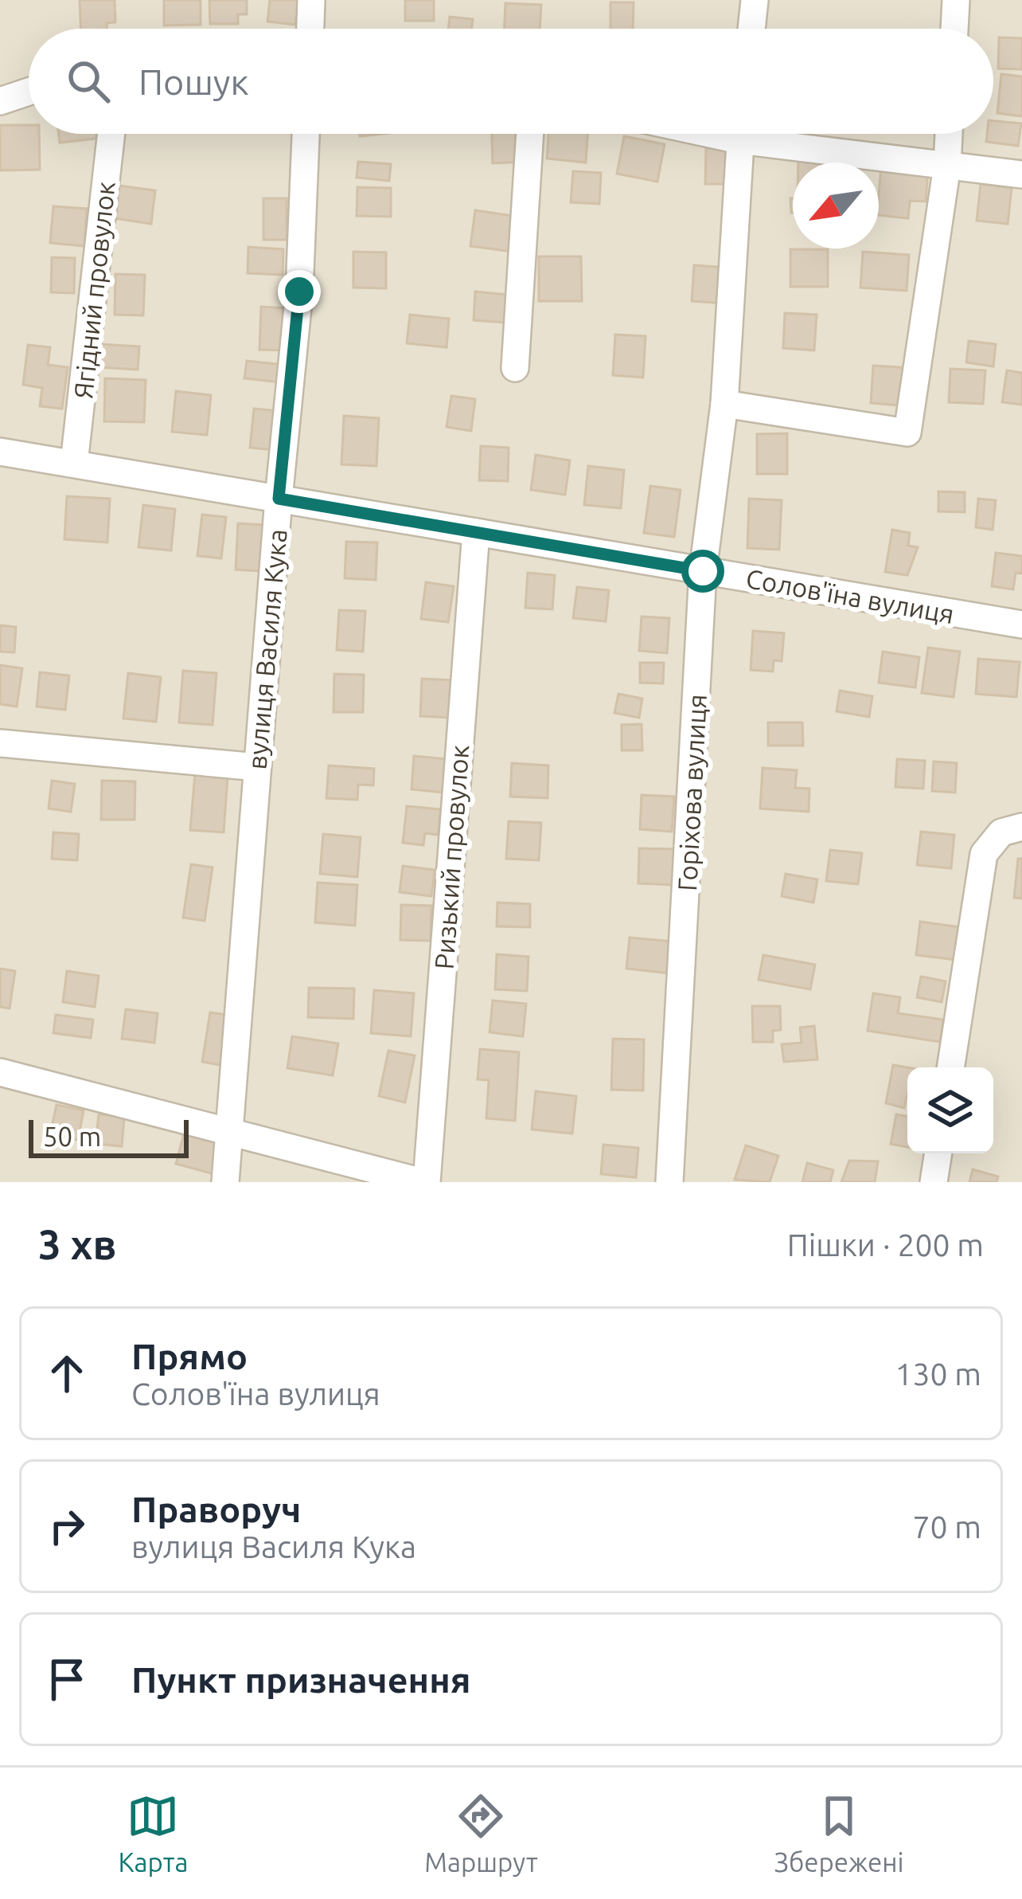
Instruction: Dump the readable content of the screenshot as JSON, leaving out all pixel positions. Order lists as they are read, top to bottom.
{
  "streets": {
    "street": [
      "Ягідний провулок",
      "Солов'їна вулиця",
      "вулиця Василя Кука",
      "Горіхова вулиця",
      "Ризький провулок"
    ]
  },
  "crossings": [
    ["Ягідний провулок", "Солов'їна вулиця"],
    ["Солов'їна вулиця", "вулиця Василя Кука"],
    ["Солов'їна вулиця", "Горіхова вулиця"],
    ["Солов'їна вулиця", "Ризький провулок"]
  ],
  "scale_bar": "50 m",
  "north": "bottom left",
  "page": {
    "search": "Пошук",
    "scale": "50 m",
    "heading": ["3 хв", "Пішки · 200 m"],
    "list": [
      ["Прямо", "Солов'їна вулиця", "130 m"],
      ["Праворуч", "вулиця Василя Кука", "70 m"],
      "Пункт призначення"
    ],
    "nav": ["Карта", "Маршрут", "Збережені"]
  }
}
